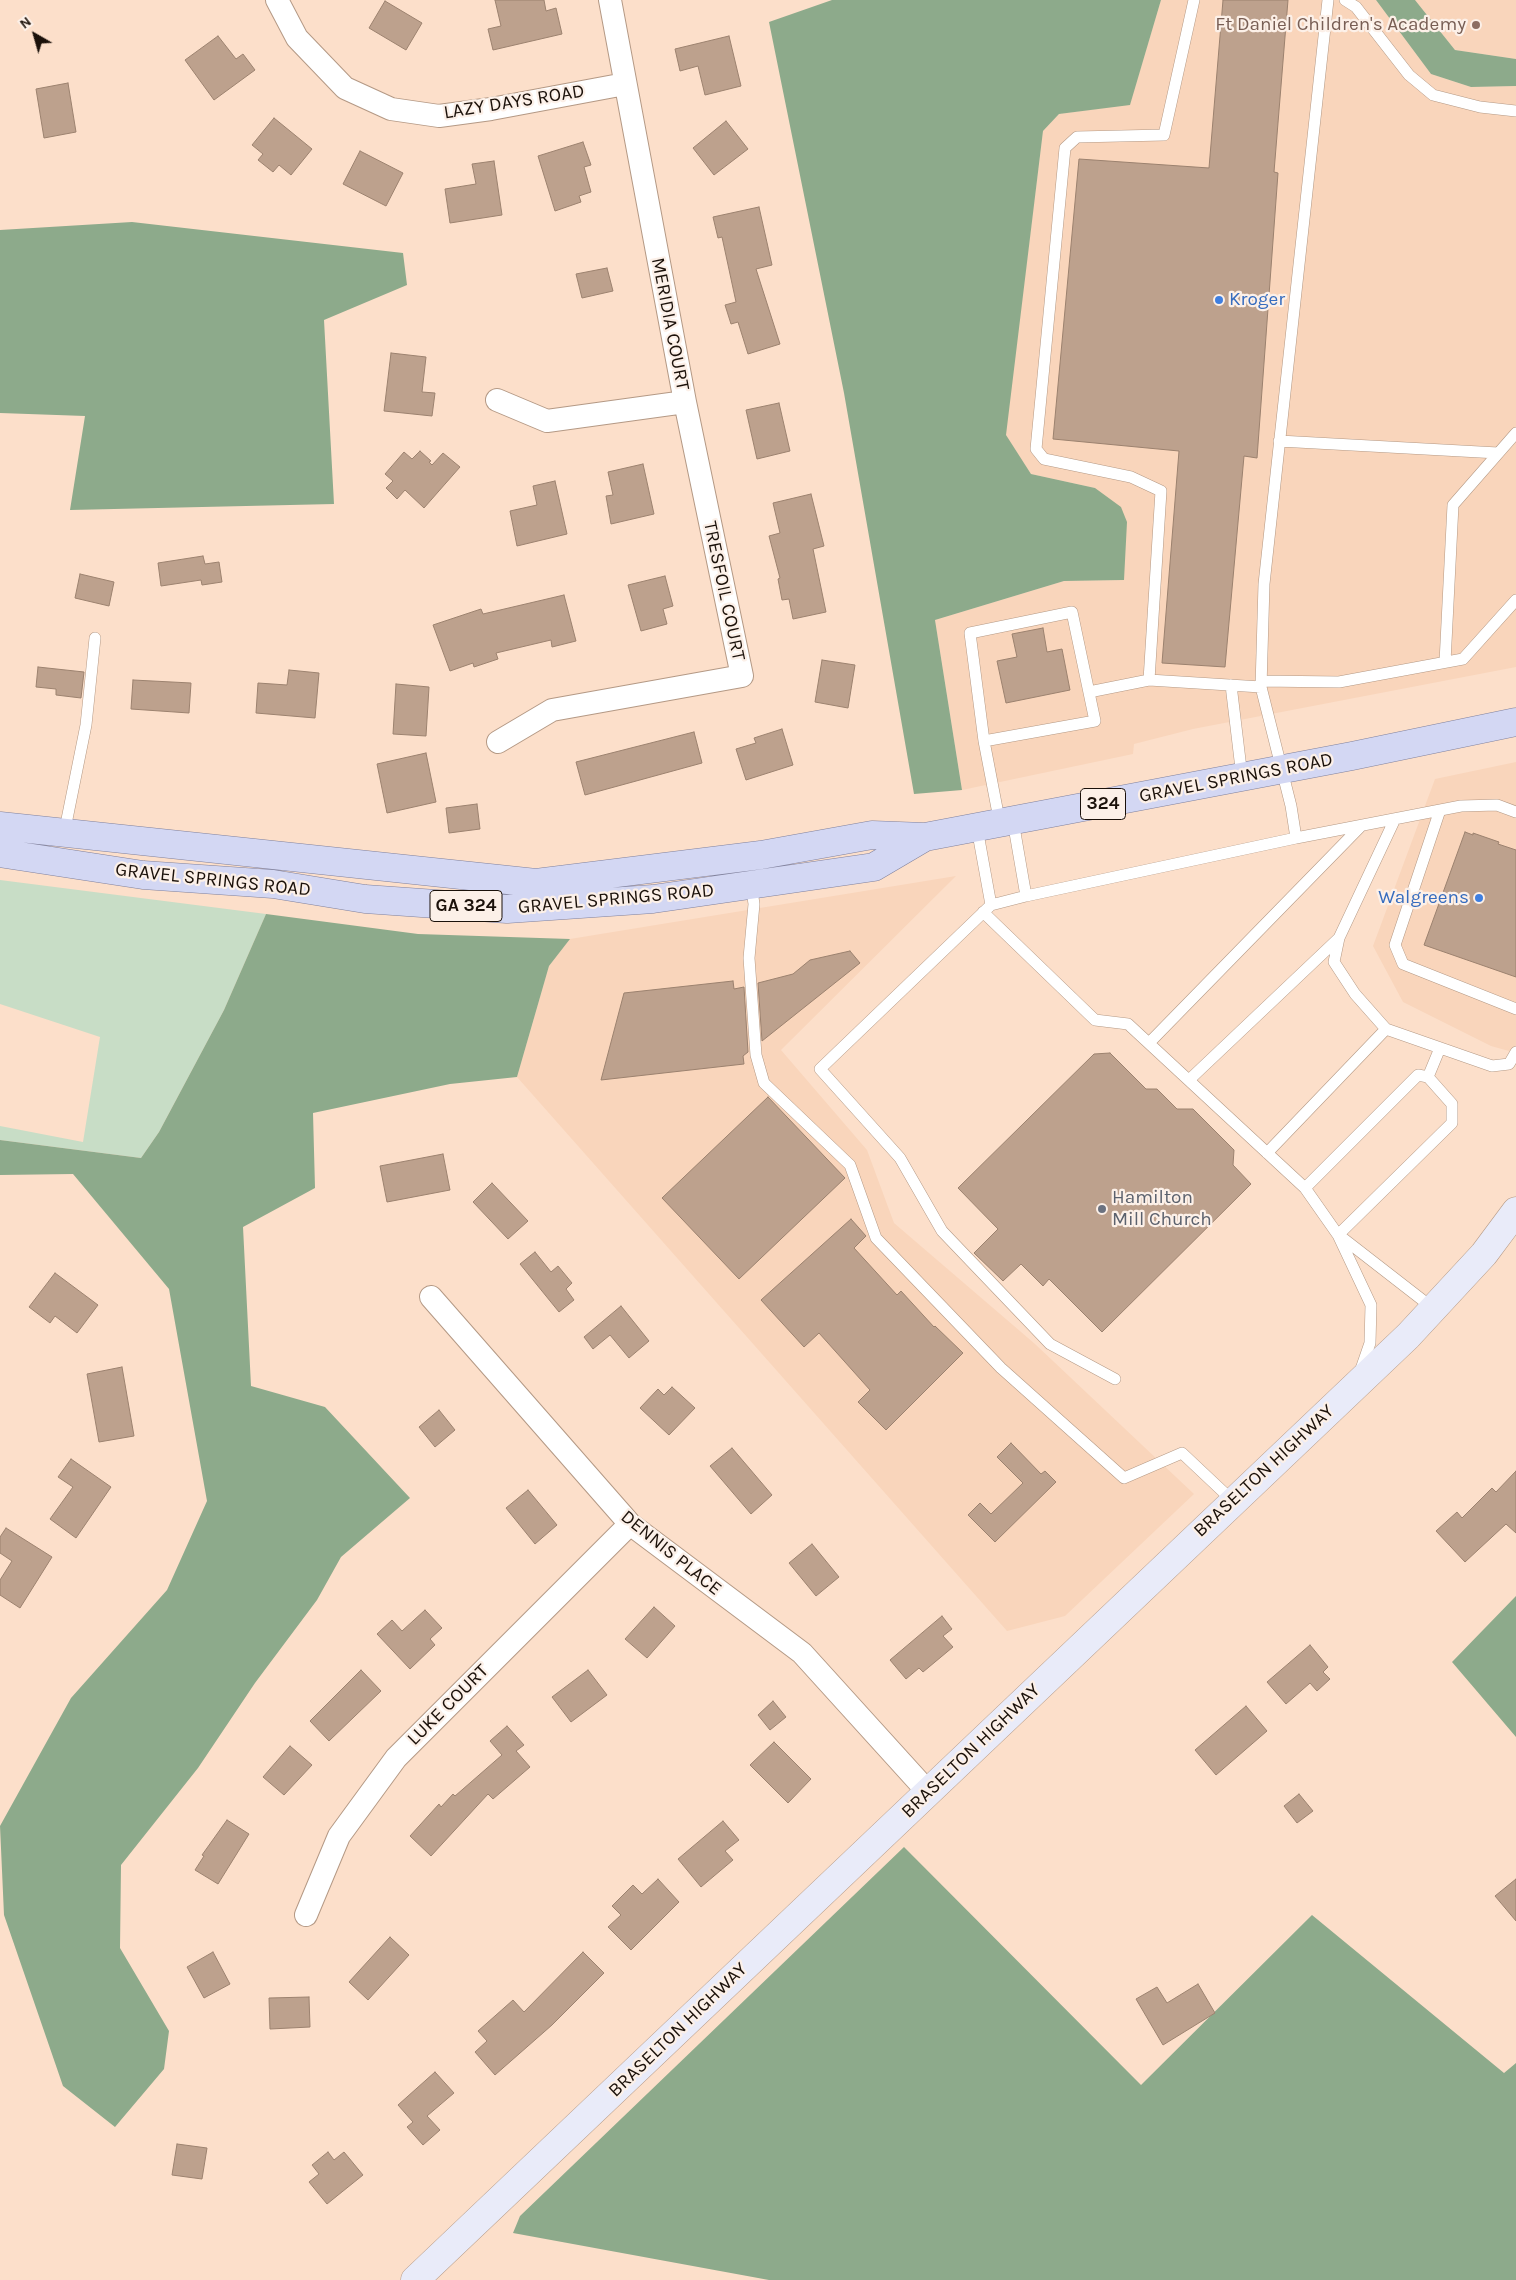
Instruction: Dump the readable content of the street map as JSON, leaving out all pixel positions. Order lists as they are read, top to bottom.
{
  "streets": {
    "main road": [
      "GRAVEL SPRINGS ROAD",
      "324",
      "GA 324",
      "BRASELTON HIGHWAY"
    ],
    "street": [
      "LAZY DAYS ROAD",
      "MERIDIA COURT",
      "TRESFOIL COURT",
      "DENNIS PLACE",
      "LUKE COURT"
    ]
  },
  "crossings": [
    ["LAZY DAYS ROAD", "MERIDIA COURT"],
    ["MERIDIA COURT", "TRESFOIL COURT"],
    ["BRASELTON HIGHWAY", "DENNIS PLACE"],
    ["DENNIS PLACE", "LUKE COURT"]
  ],
  "places": [
    "Ft Daniel Children's Academy",
    "Kroger",
    "Walgreens",
    "Hamilton Mill Church"
  ],
  "north": "top left"
}
